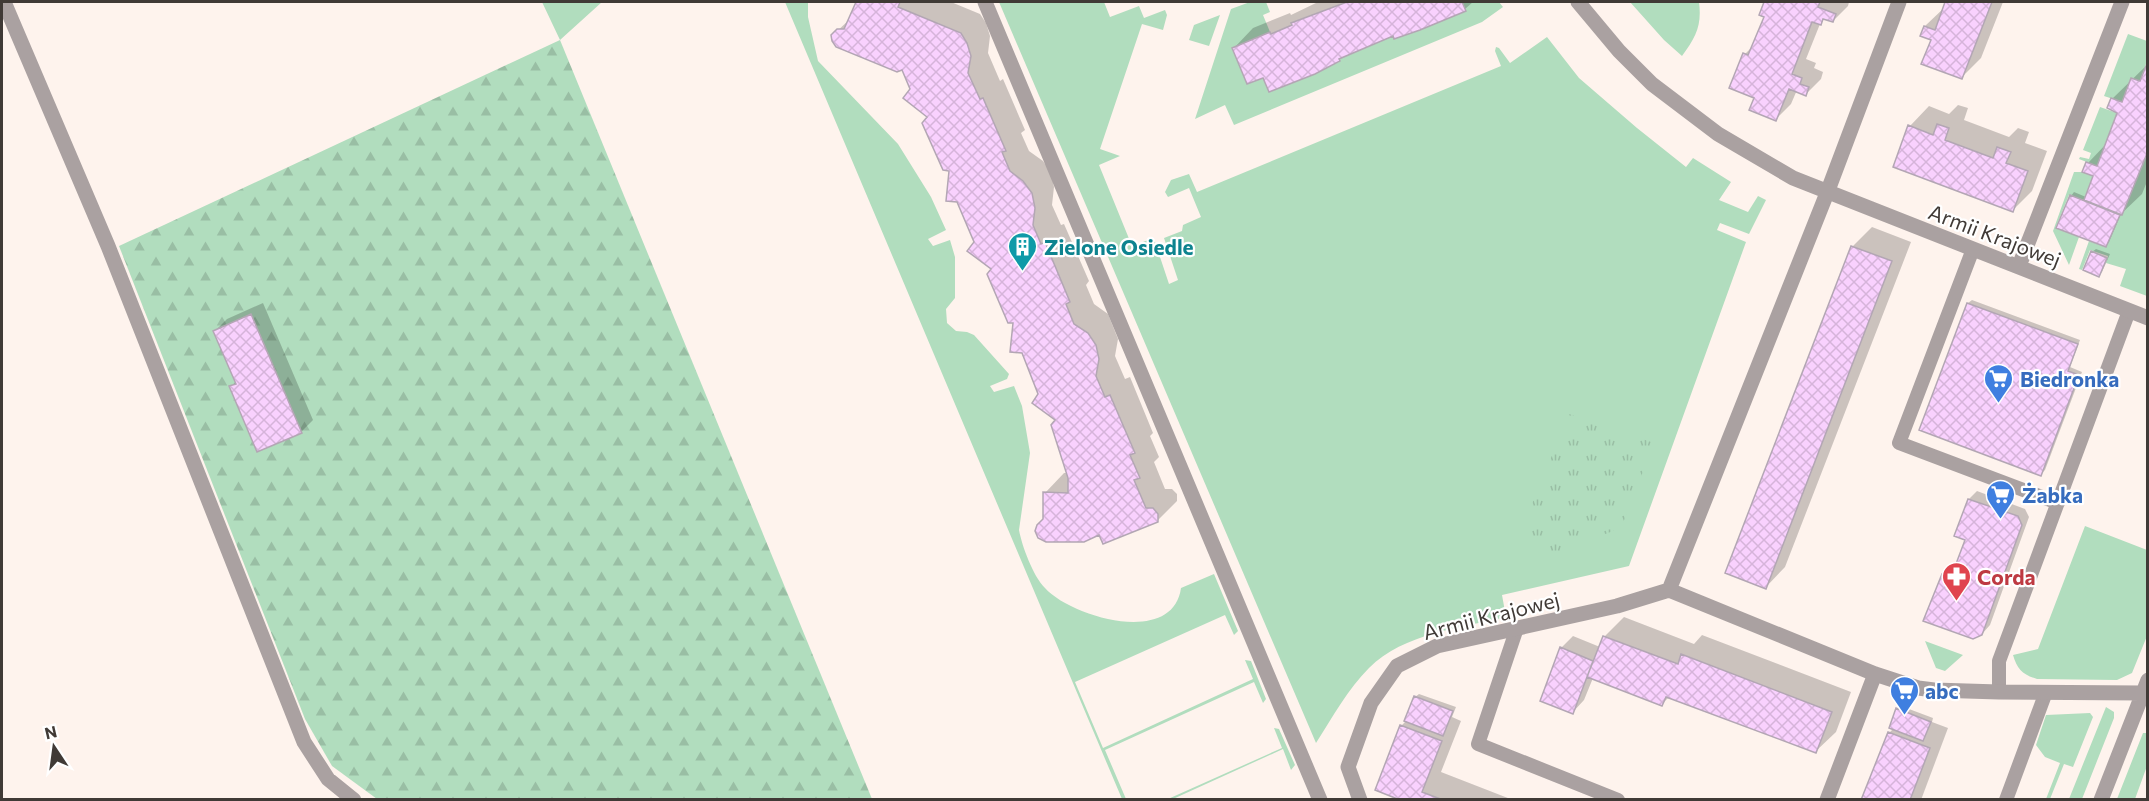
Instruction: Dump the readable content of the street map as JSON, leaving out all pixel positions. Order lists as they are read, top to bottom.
{
  "streets": {
    "street": ["Armii Krajowej"]
  },
  "places": {
    "building": ["Zielone Osiedle"],
    "supermarket": ["Biedronka", "Żabka", "abc"],
    "pharmacy": ["Corda"]
  },
  "north": "top"
}
